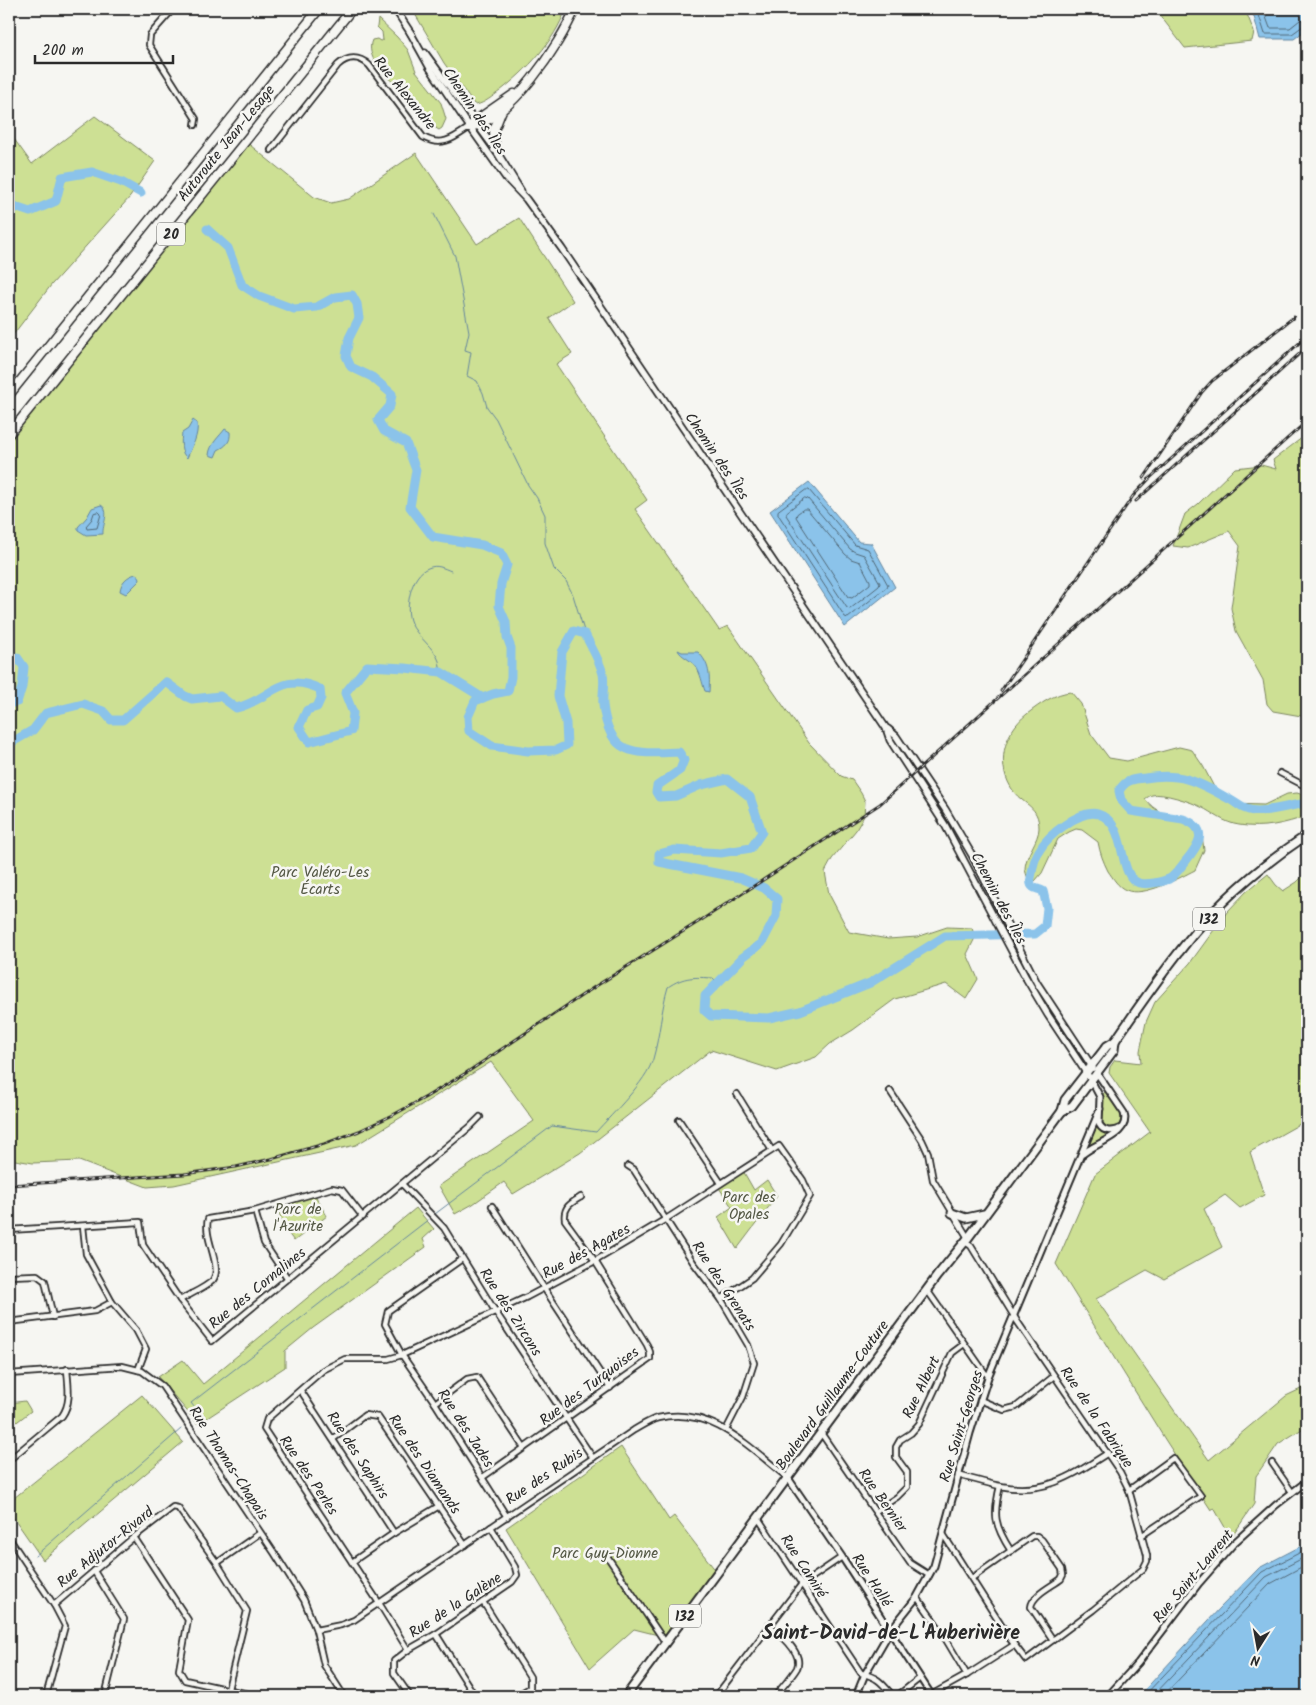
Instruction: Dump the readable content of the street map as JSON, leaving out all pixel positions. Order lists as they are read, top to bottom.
{
  "streets": {
    "highway": ["Autoroute Jean-Lesage", "20"],
    "main road": ["Chemin des Îles", "132", "Boulevard Guillaume-Couture"],
    "street": [
      "Rue Alexandre",
      "Rue des Agates",
      "Rue des Grenats",
      "Rue des Cornalines",
      "Rue des Zircons",
      "Rue des Turquoises",
      "Rue Albert",
      "Rue de la Fabrique",
      "Rue Saint-Georges",
      "Rue des Jades",
      "Rue des Saphirs",
      "Rue Thomas-Chapais",
      "Rue des Diamands",
      "Rue des Perles",
      "Rue des Rubis",
      "Rue Bernier",
      "Rue Adjutor-Rivard",
      "Rue Camiré",
      "Rue Saint-Laurent",
      "Rue Hallé",
      "Rue de la Galène"
    ]
  },
  "crossings": [
    ["Rue Alexandre", "Chemin des Îles"],
    ["Chemin des Îles", "Boulevard Guillaume-Couture"],
    ["Rue des Agates", "Rue des Grenats"],
    ["Rue des Agates", "Rue des Zircons"],
    ["Rue des Agates", "Rue des Turquoises"],
    ["Rue des Agates", "Rue des Jades"],
    ["Rue des Agates", "Rue des Perles"],
    ["Rue des Grenats", "Rue des Rubis"],
    ["Rue des Cornalines", "Rue des Zircons"],
    ["Rue des Zircons", "Rue des Turquoises"],
    ["Rue des Zircons", "Rue des Jades"],
    ["Rue des Zircons", "Rue des Rubis"],
    ["Rue des Turquoises", "Rue des Jades"],
    ["Rue Albert", "Rue Bernier"],
    ["Boulevard Guillaume-Couture", "Rue de la Fabrique"],
    ["Boulevard Guillaume-Couture", "Rue des Rubis"],
    ["Boulevard Guillaume-Couture", "Rue Bernier"],
    ["Boulevard Guillaume-Couture", "Rue Camiré"],
    ["Boulevard Guillaume-Couture", "Rue Hallé"],
    ["Rue de la Fabrique", "Rue Saint-Georges"],
    ["Rue Saint-Georges", "Rue Bernier"],
    ["Rue Saint-Georges", "Rue Camiré"],
    ["Rue Saint-Georges", "Rue Hallé"],
    ["Rue des Jades", "Rue des Perles"],
    ["Rue des Jades", "Rue des Rubis"],
    ["Rue des Saphirs", "Rue des Diamands"],
    ["Rue des Saphirs", "Rue des Perles"],
    ["Rue Thomas-Chapais", "Rue des Rubis"],
    ["Rue des Diamands", "Rue des Rubis"],
    ["Rue des Perles", "Rue des Rubis"],
    ["Rue des Perles", "Rue de la Galène"],
    ["Rue des Rubis", "Rue Hallé"],
    ["Rue des Rubis", "Rue de la Galène"]
  ],
  "districts": ["Saint-David-de-L'Auberivière"],
  "parks": [
    "Parc Valéro-Les Écarts",
    "Parc des Opales",
    "Parc de l'Azurite",
    "Parc Guy-Dionne"
  ],
  "scale_bar": "200 m",
  "north": "bottom"
}
